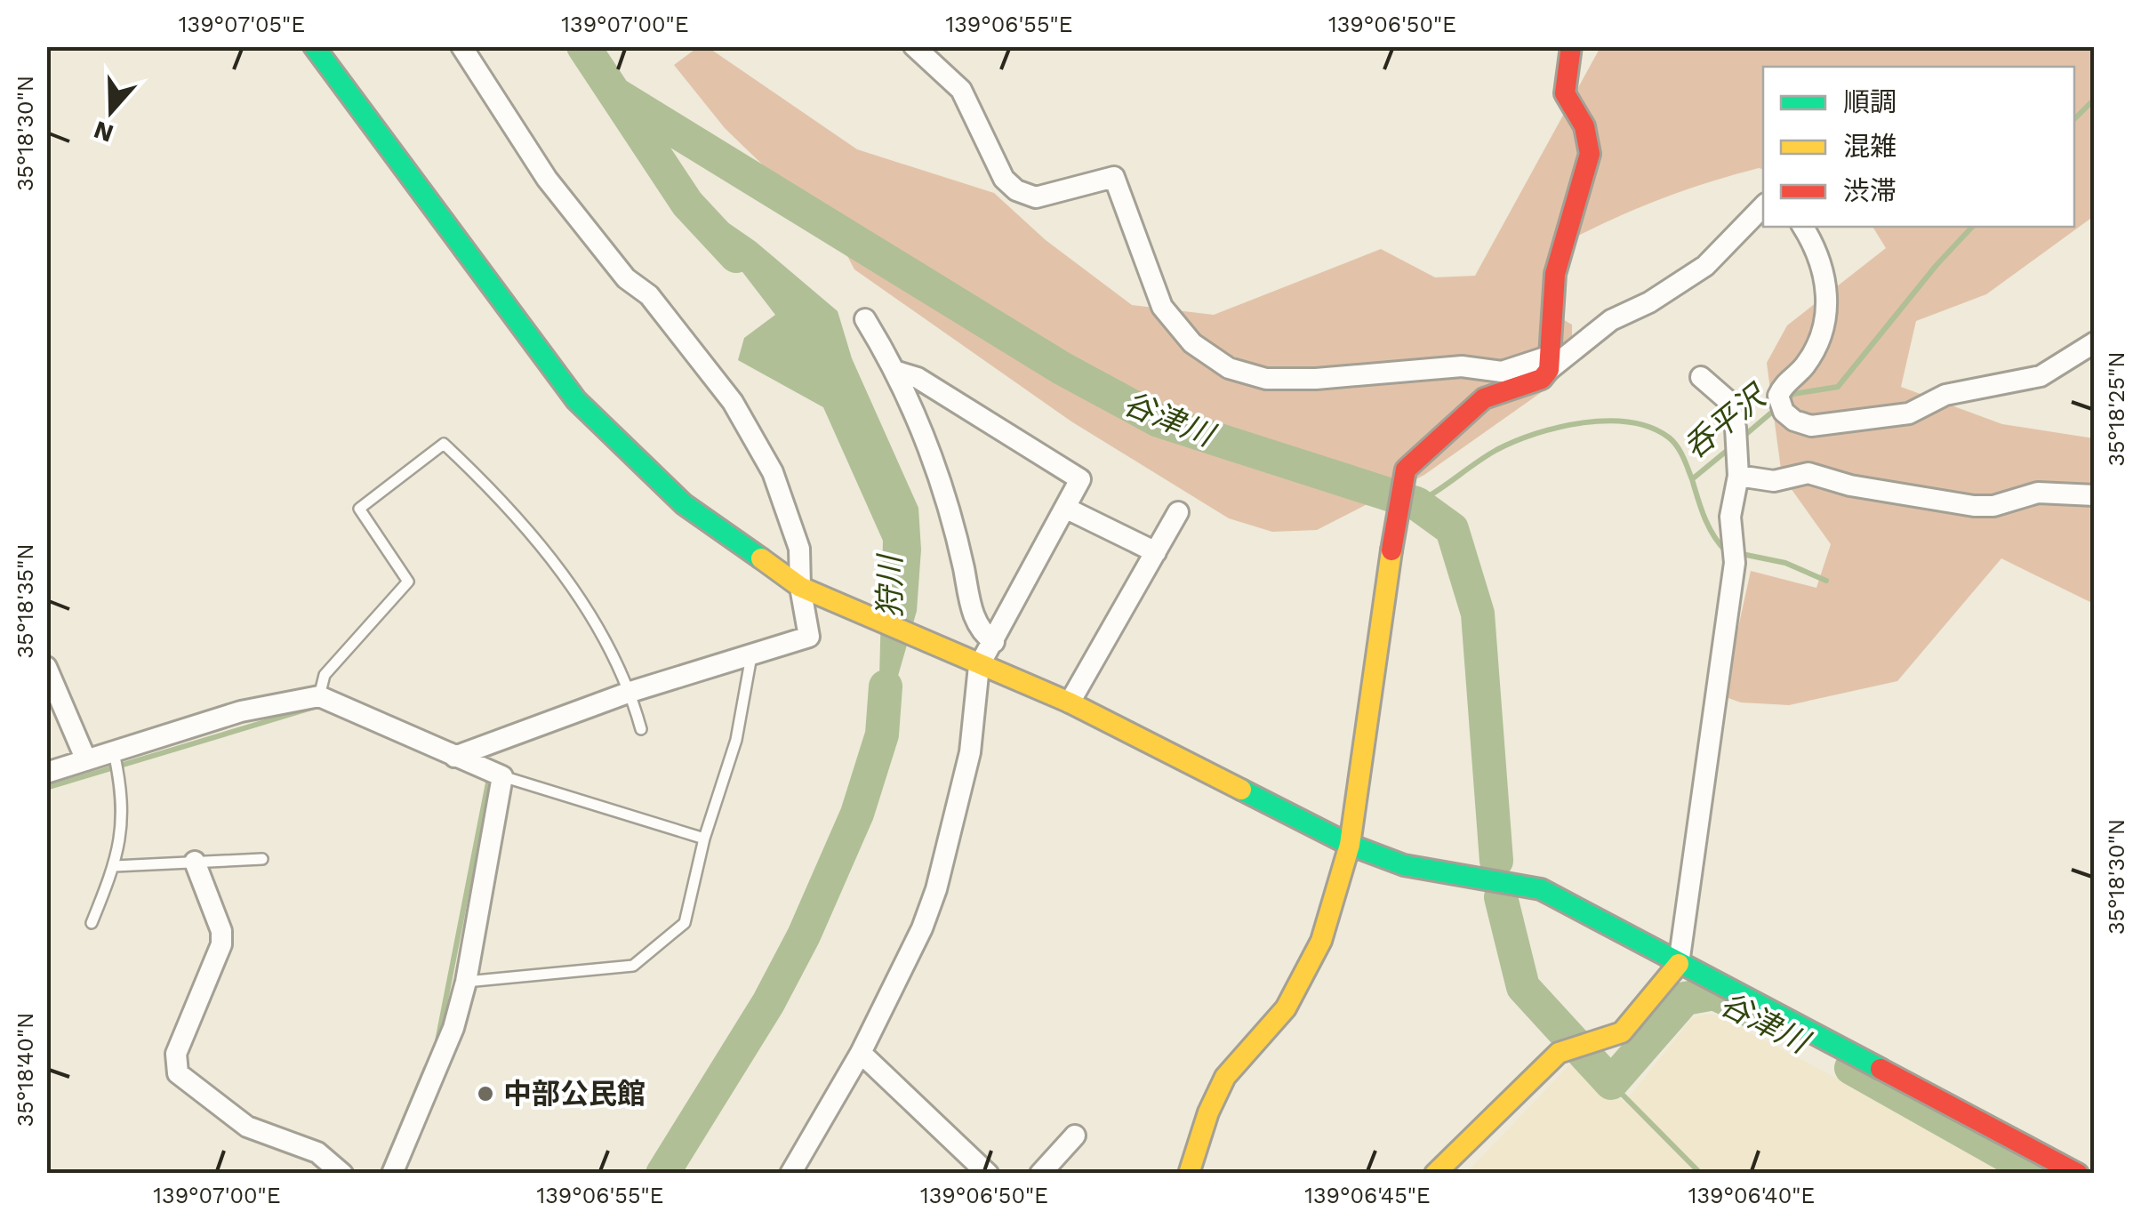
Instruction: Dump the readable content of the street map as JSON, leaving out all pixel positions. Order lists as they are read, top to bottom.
{
  "water": ["谷津川", "呑平沢", "狩川"],
  "places": ["中部公民館"],
  "legend": ["順調", "混雑", "渋滞"],
  "north": "bottom",
  "coordinates": [
    "139°07'05\"E",
    "139°07'00\"E",
    "139°06'55\"E",
    "139°06'50\"E",
    "35°18'30\"N",
    "35°18'25\"N",
    "35°18'35\"N",
    "35°18'40\"N",
    "139°06'45\"E",
    "139°06'40\"E"
  ]
}
